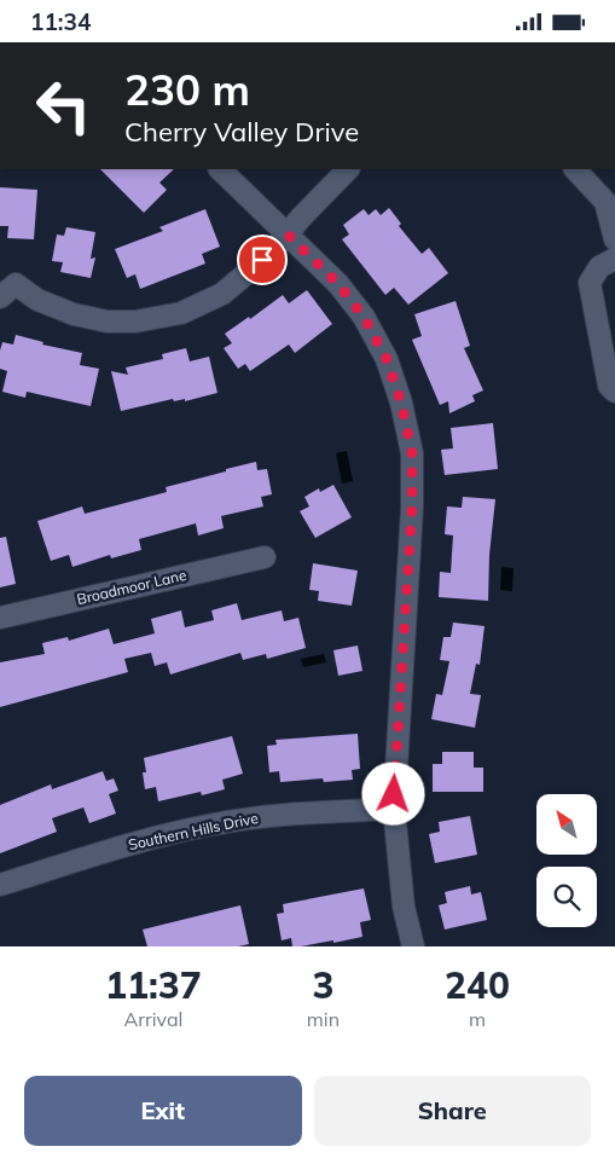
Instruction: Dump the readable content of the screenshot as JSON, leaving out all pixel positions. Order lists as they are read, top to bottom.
{
  "streets": {
    "street": ["Broadmoor Lane", "Southern Hills Drive"]
  },
  "north": "top left",
  "page": {
    "status": "11:34",
    "turn": ["230 m", "Cherry Valley Drive"],
    "eta": [
      "11:37",
      "Arrival",
      "3",
      "min",
      "240",
      "m"
    ],
    "buttons": ["Exit", "Share"]
  }
}
